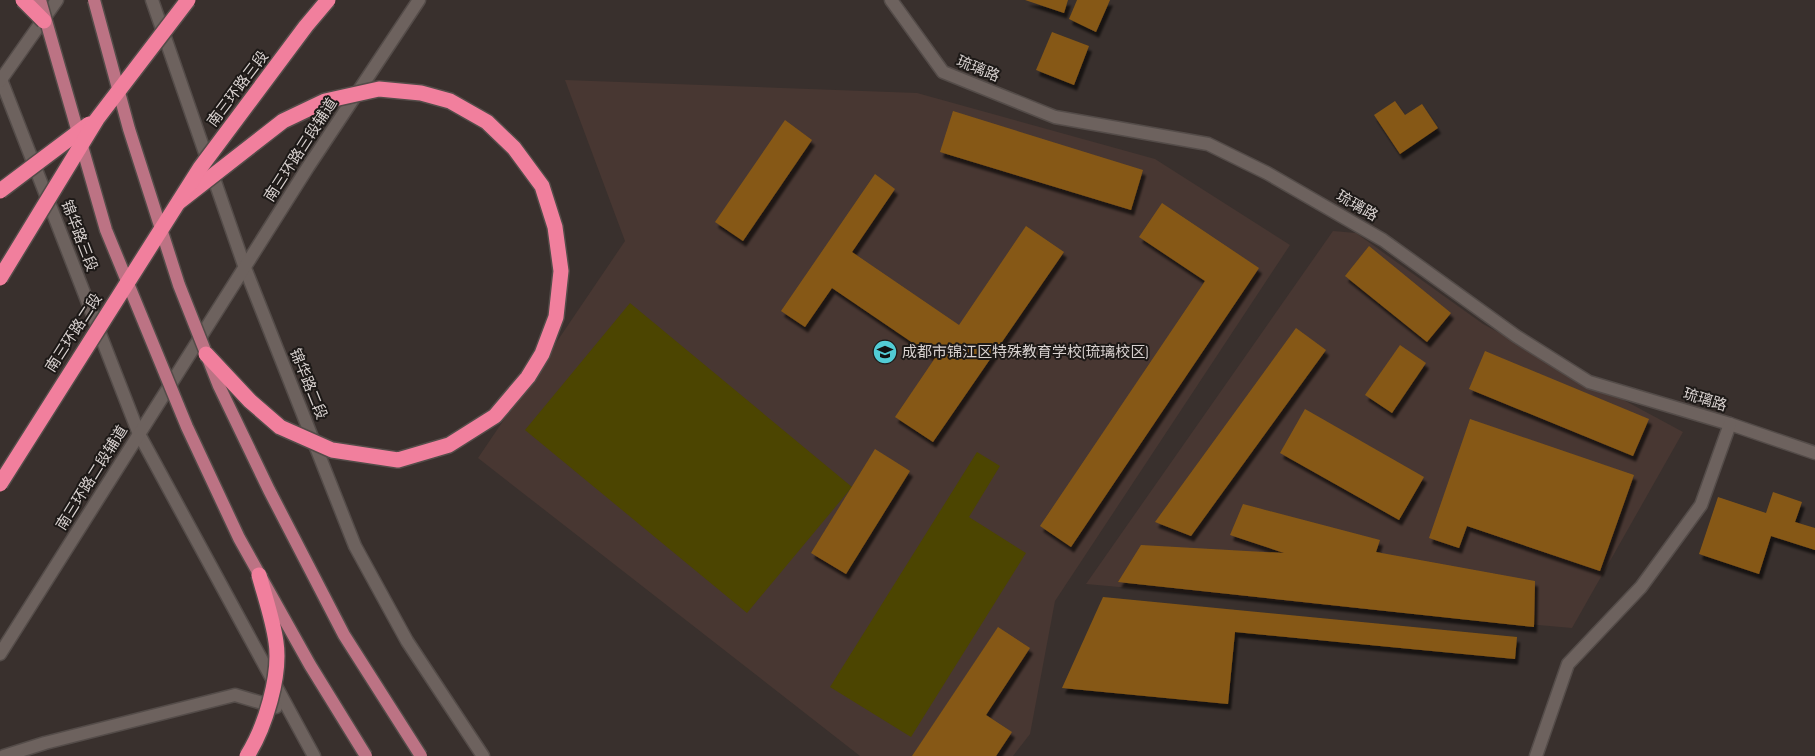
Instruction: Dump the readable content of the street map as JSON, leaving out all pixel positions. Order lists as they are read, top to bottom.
{
  "streets": {
    "highway": ["南三环路三段", "南三环路二段"],
    "main road": [
      "琉璃路",
      "南三环路三段辅道",
      "锦华路三段",
      "锦华路二段",
      "南三环路二段辅道"
    ]
  },
  "crossings": [
    ["南三环路三段", "南三环路二段"],
    ["南三环路三段辅道", "锦华路二段"],
    ["南三环路三段辅道", "南三环路二段辅道"],
    ["锦华路三段", "南三环路二段辅道"]
  ],
  "places": {
    "school or university": ["成都市锦江区特殊教育学校(琉璃校区)"]
  }
}
